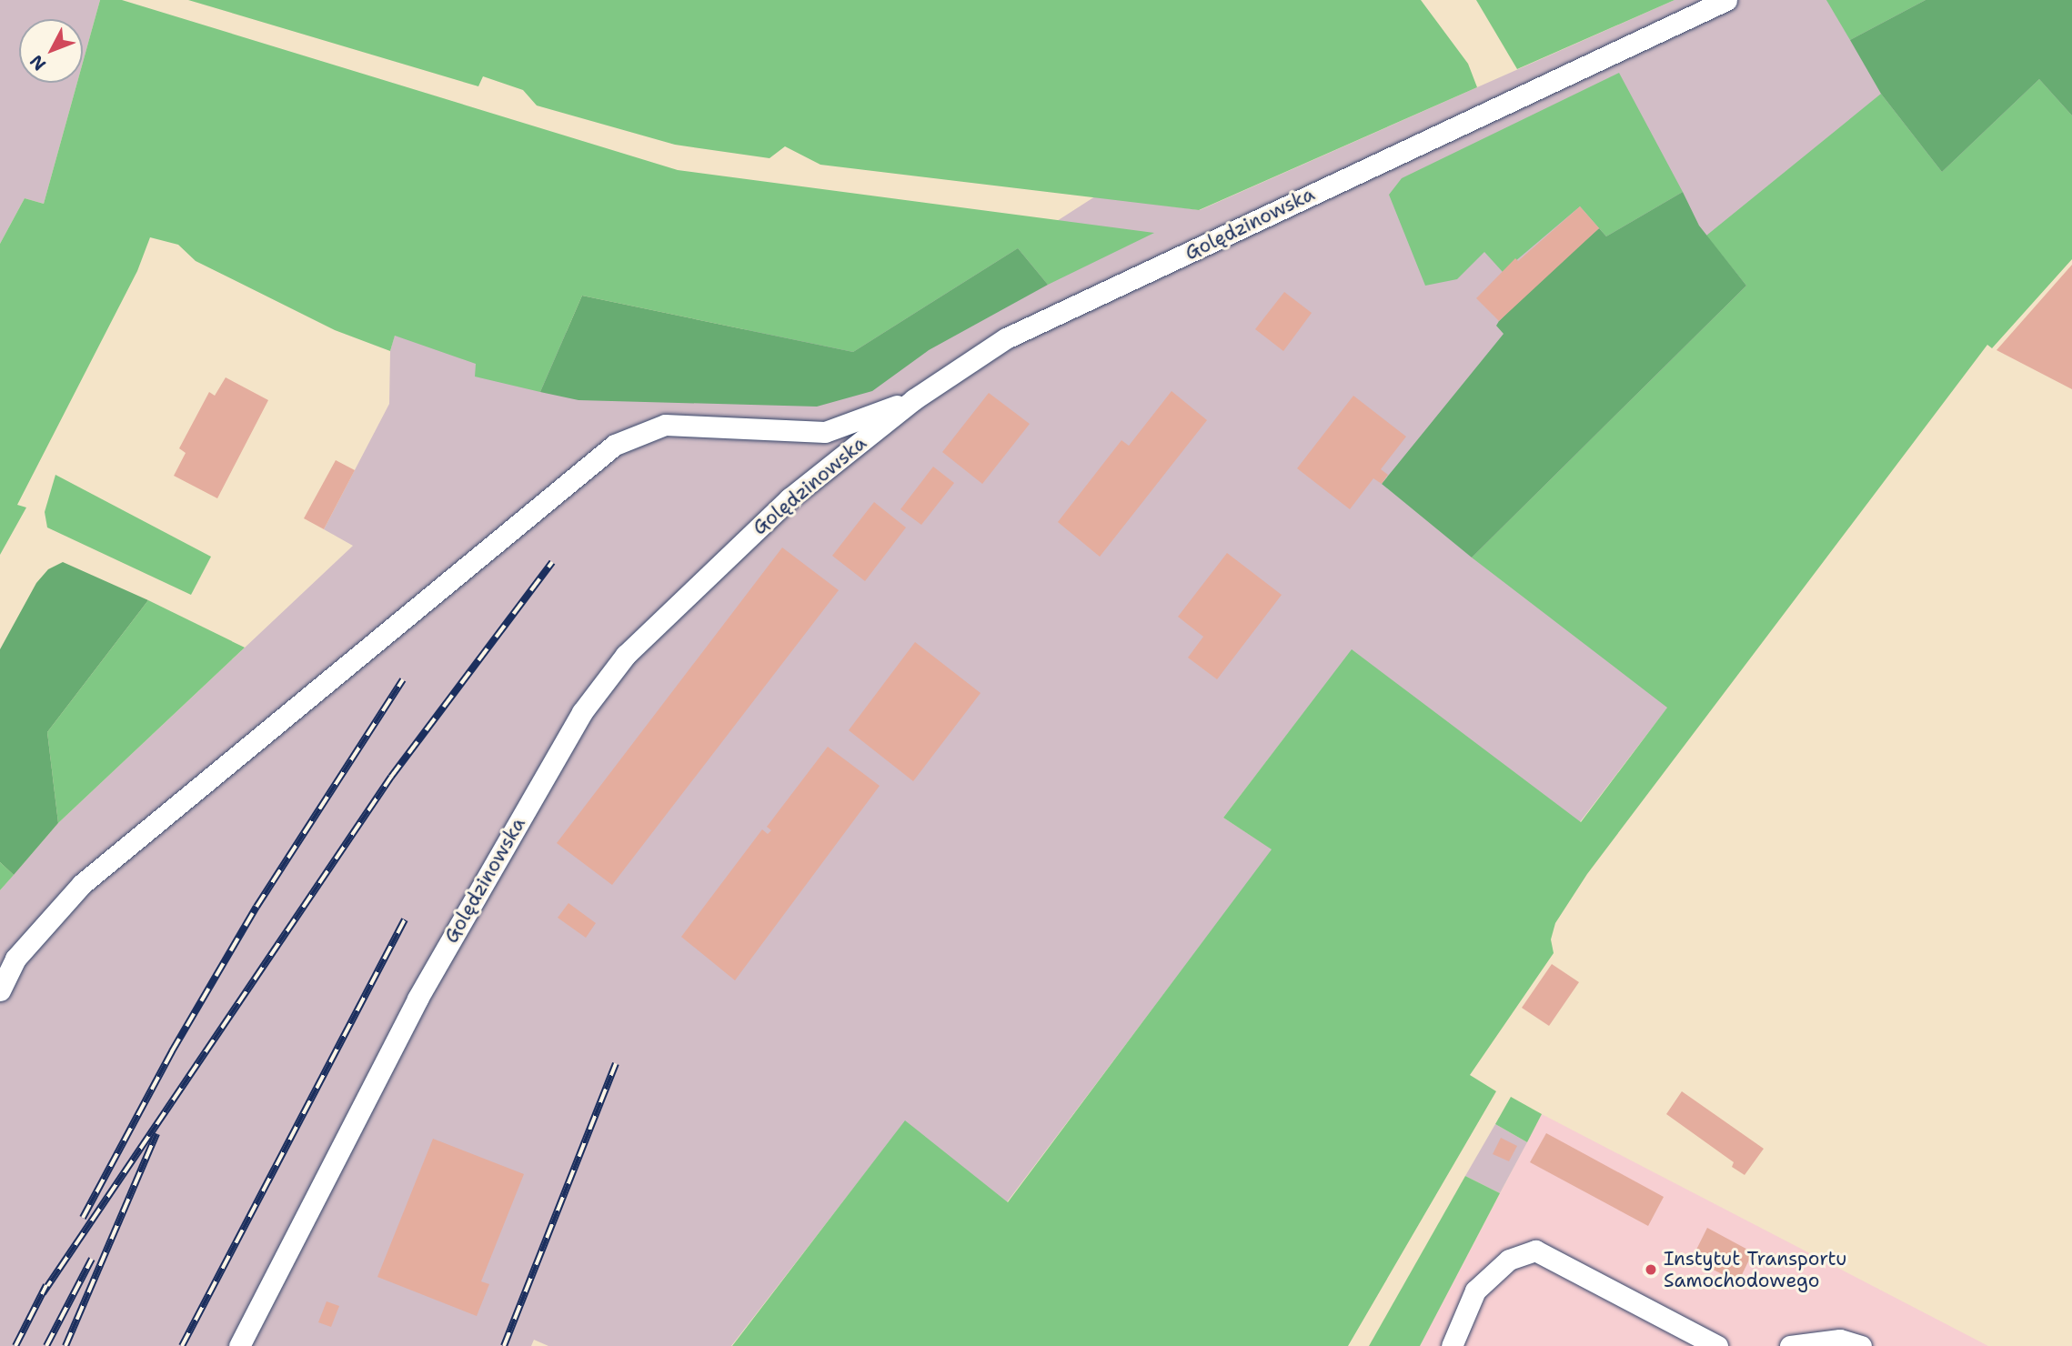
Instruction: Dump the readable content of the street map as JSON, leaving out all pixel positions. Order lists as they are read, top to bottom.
{
  "streets": {
    "lane": ["Golędzinowska"]
  },
  "places": ["Instytut Transportu Samochodowego"],
  "north": "bottom left"
}
